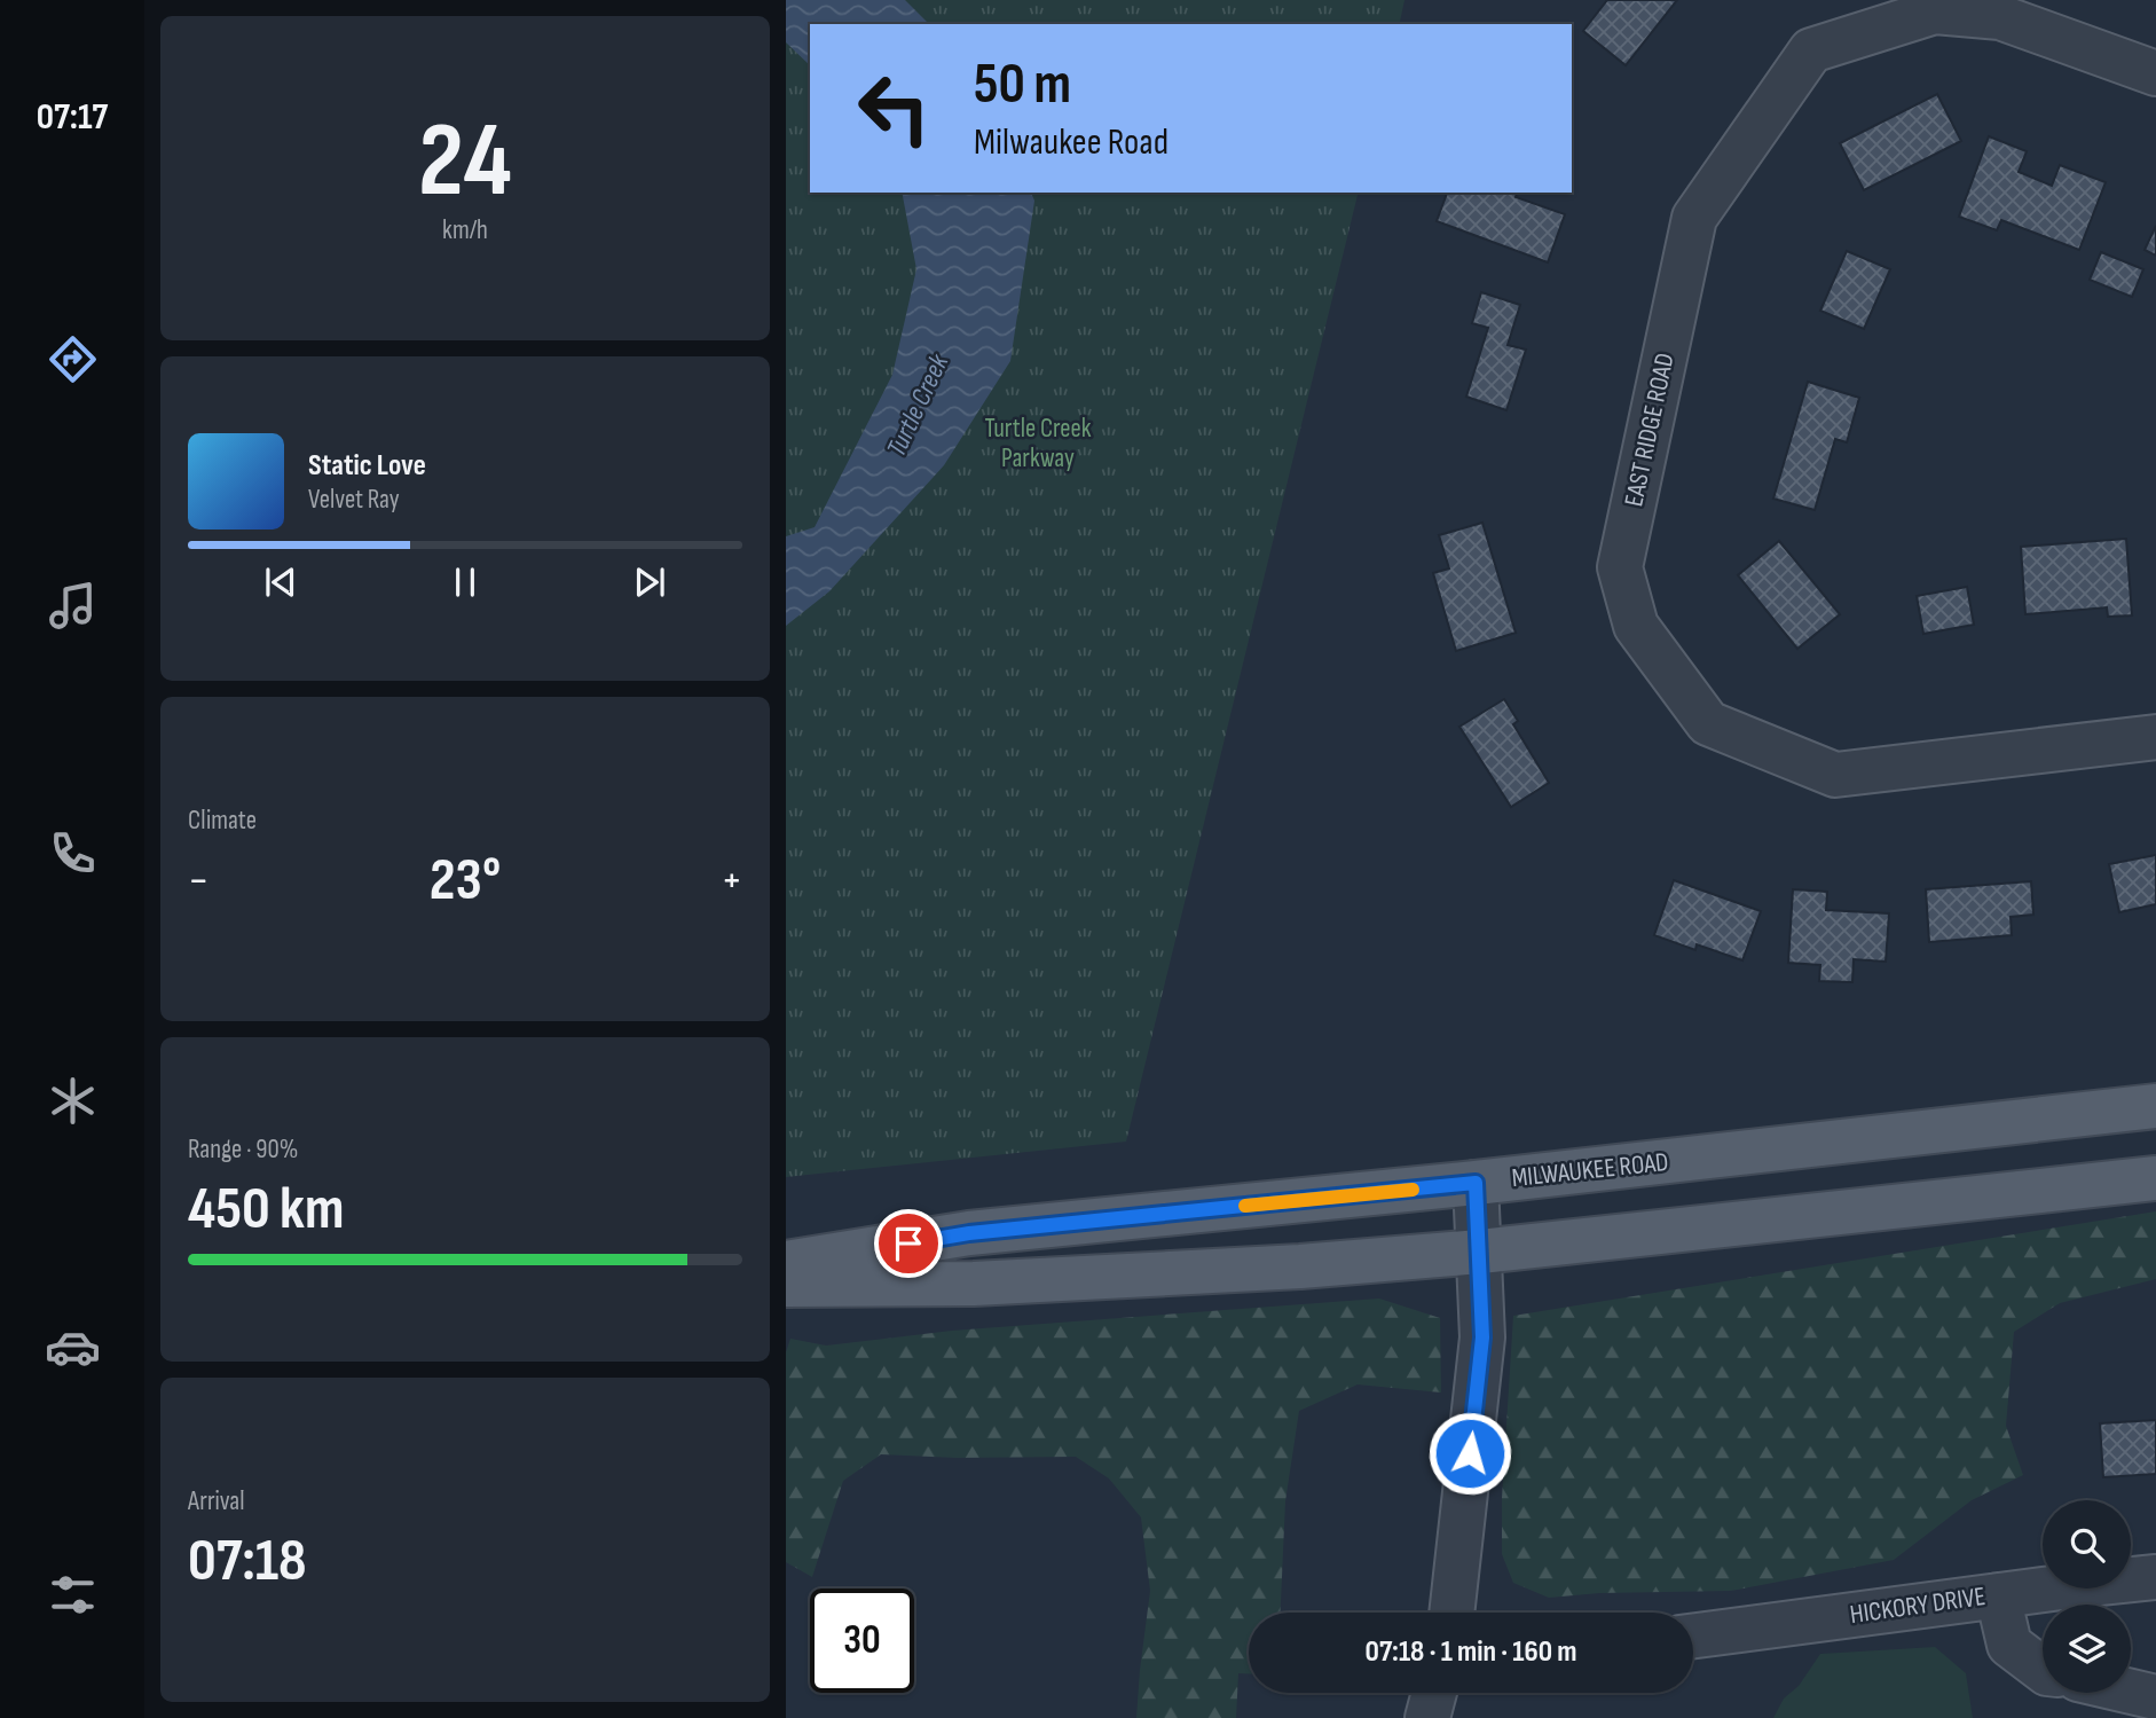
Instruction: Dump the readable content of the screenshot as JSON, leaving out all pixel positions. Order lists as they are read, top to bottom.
{
  "streets": {
    "main road": ["MILWAUKEE ROAD"],
    "street": ["EAST RIDGE ROAD", "HICKORY DRIVE"]
  },
  "water": ["Turtle Creek"],
  "parks": ["Turtle Creek Parkway"],
  "page": {
    "tabs": "07:17",
    "tile": [
      ["24", "km/h"],
      "Climate",
      ["Range · 90%", "450 km"],
      ["Arrival", "07:18"]
    ],
    "turn": ["50 m", "Milwaukee Road"],
    "song": ["Static Love", "Velvet Ray"],
    "heat": ["−", "23°", "+"],
    "limit": "30",
    "trip": "07:18 · 1 min · 160 m"
  }
}
